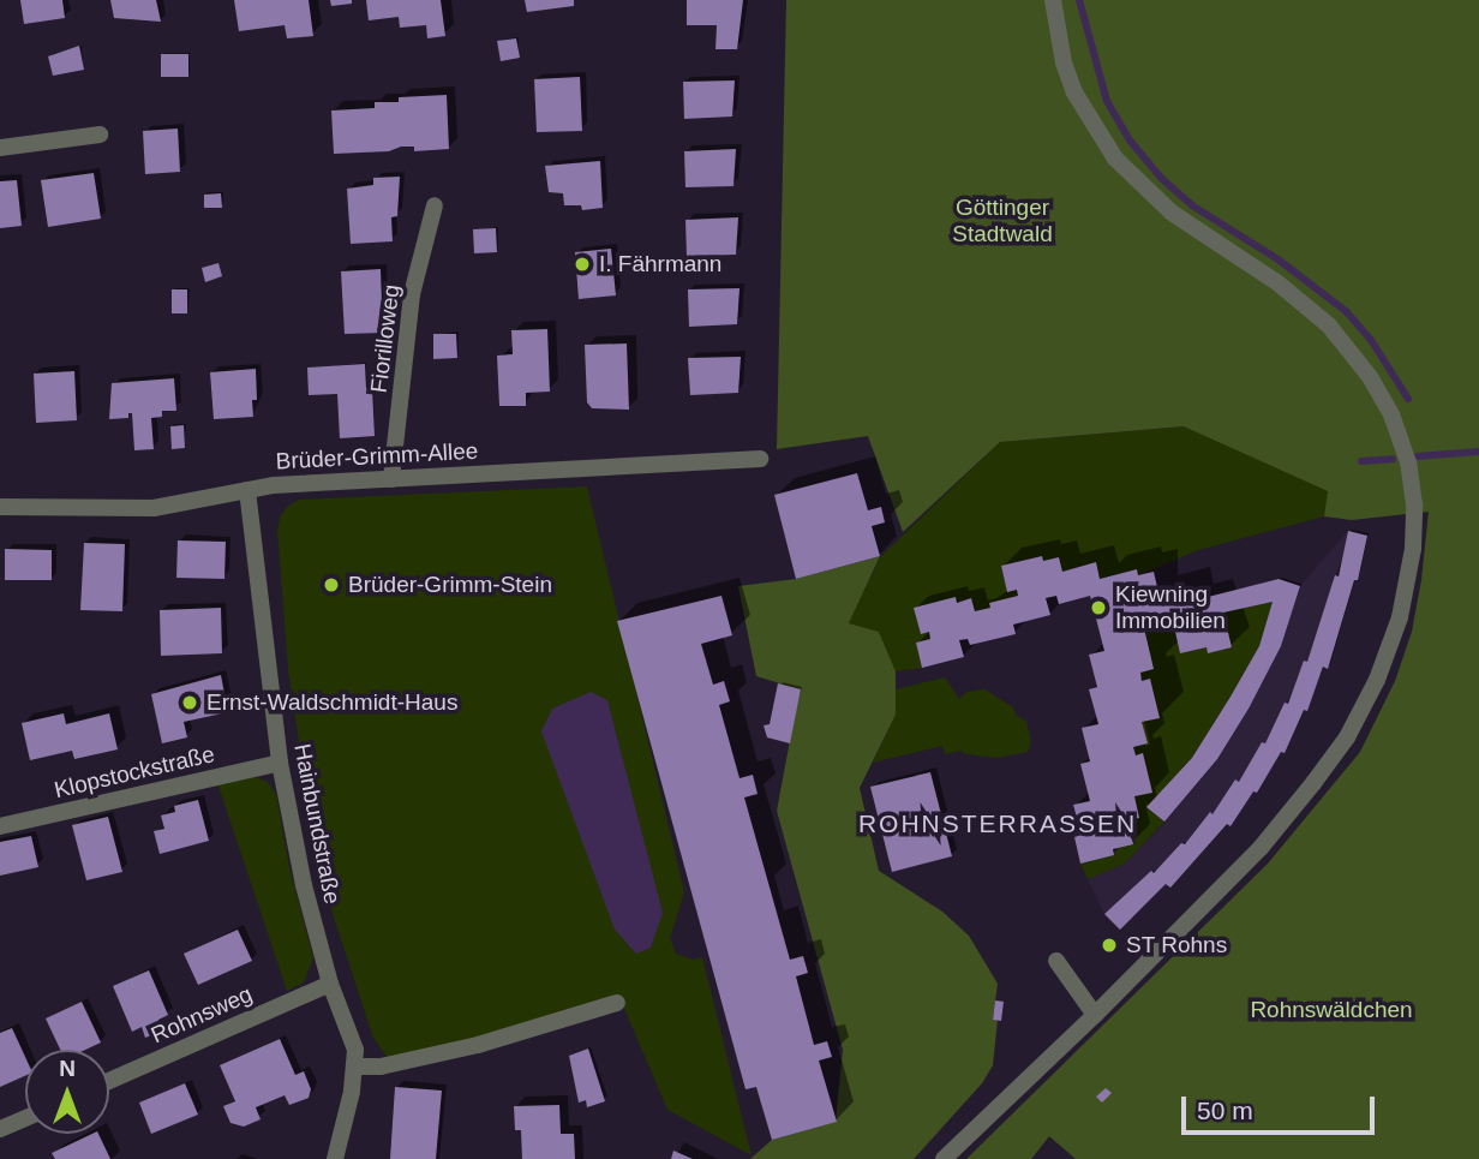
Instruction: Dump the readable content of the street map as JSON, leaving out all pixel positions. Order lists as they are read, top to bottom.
{
  "streets": {
    "street": [
      "Fiorilloweg",
      "Brüder-Grimm-Allee",
      "Klopstockstraße",
      "Hainbundstraße",
      "Rohnsweg"
    ]
  },
  "crossings": [
    ["Fiorilloweg", "Brüder-Grimm-Allee"],
    ["Brüder-Grimm-Allee", "Hainbundstraße"],
    ["Klopstockstraße", "Hainbundstraße"],
    ["Hainbundstraße", "Rohnsweg"]
  ],
  "districts": ["ROHNSTERRASSEN"],
  "parks": ["Göttinger Stadtwald", "Rohnswäldchen"],
  "places": [
    "I. Fährmann",
    "Brüder-Grimm-Stein",
    "Kiewning Immobilien",
    "Ernst-Waldschmidt-Haus",
    "ST Rohns"
  ],
  "scale_bar": "50 m",
  "north": "top"
}
